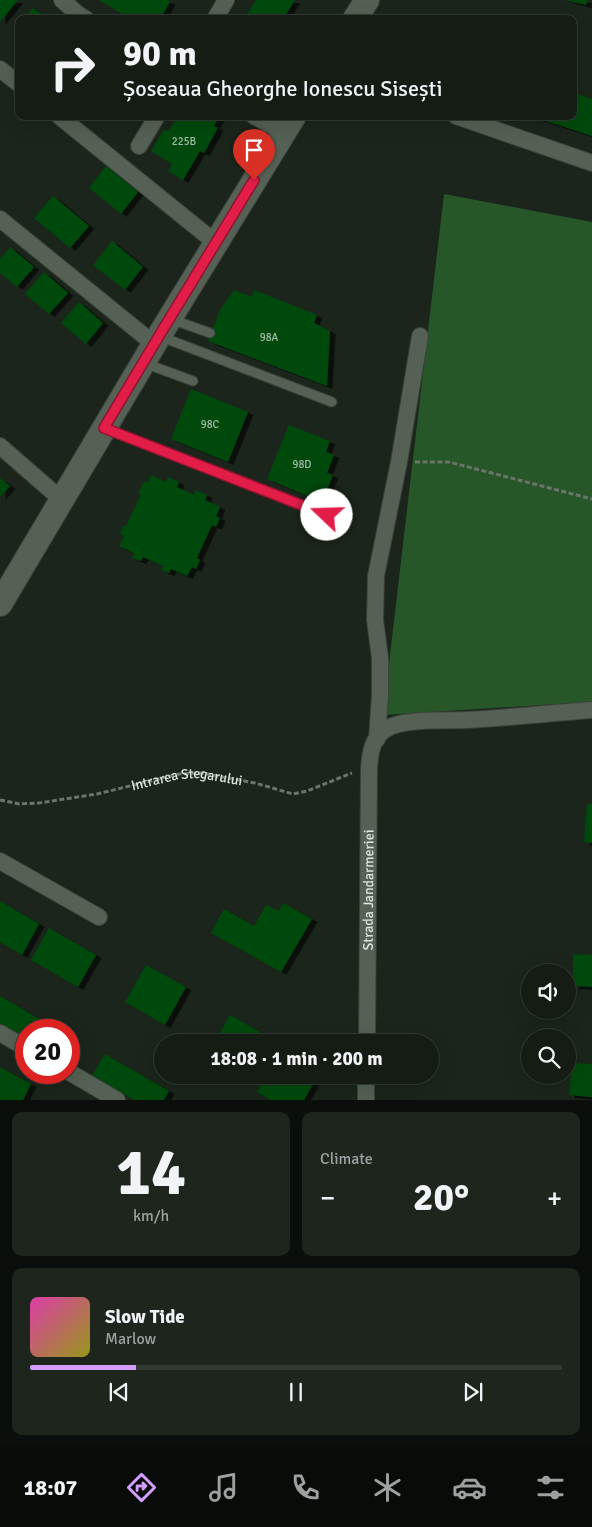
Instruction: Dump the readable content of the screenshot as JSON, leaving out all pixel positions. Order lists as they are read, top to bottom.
{
  "streets": {
    "street": ["Strada Jandarmeriei"],
    "path": ["Intrarea Stegarului"]
  },
  "crossings": [
    ["Intrarea Stegarului", "Strada Jandarmeriei"]
  ],
  "house_numbers": [
    "225B",
    "98A",
    "98C",
    "98D"
  ],
  "page": {
    "turn": ["90 m", "Șoseaua Gheorghe Ionescu Sisești"],
    "limit": "20",
    "trip": "18:08 · 1 min · 200 m",
    "tile": [
      ["14", "km/h"],
      "Climate"
    ],
    "heat": ["−", "20°", "+"],
    "song": ["Slow Tide", "Marlow"],
    "tabs": "18:07"
  }
}
